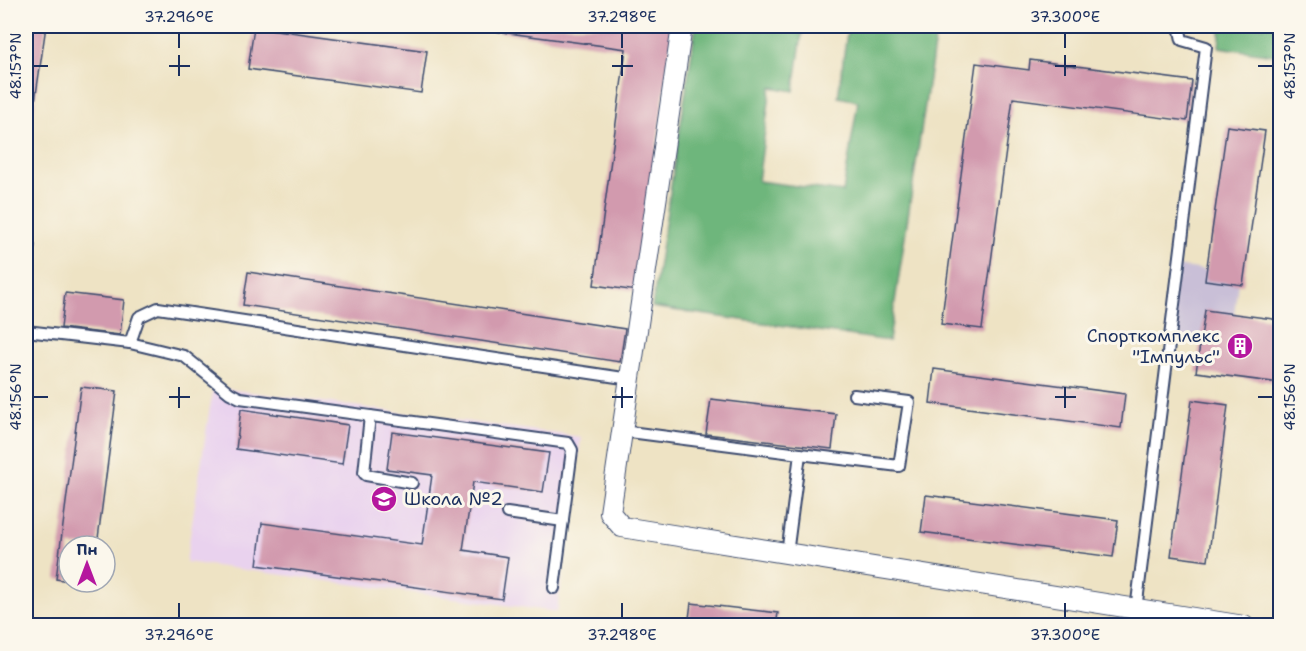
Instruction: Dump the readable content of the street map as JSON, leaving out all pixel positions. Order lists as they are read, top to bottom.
{
  "places": {
    "building": ["Спорткомплекс \"Імпульс\""],
    "school or university": ["Школа №2"]
  },
  "north": "top",
  "coordinates": [
    "37.296°E",
    "37.298°E",
    "37.300°E",
    "48.157°N",
    "48.156°N"
  ]
}
